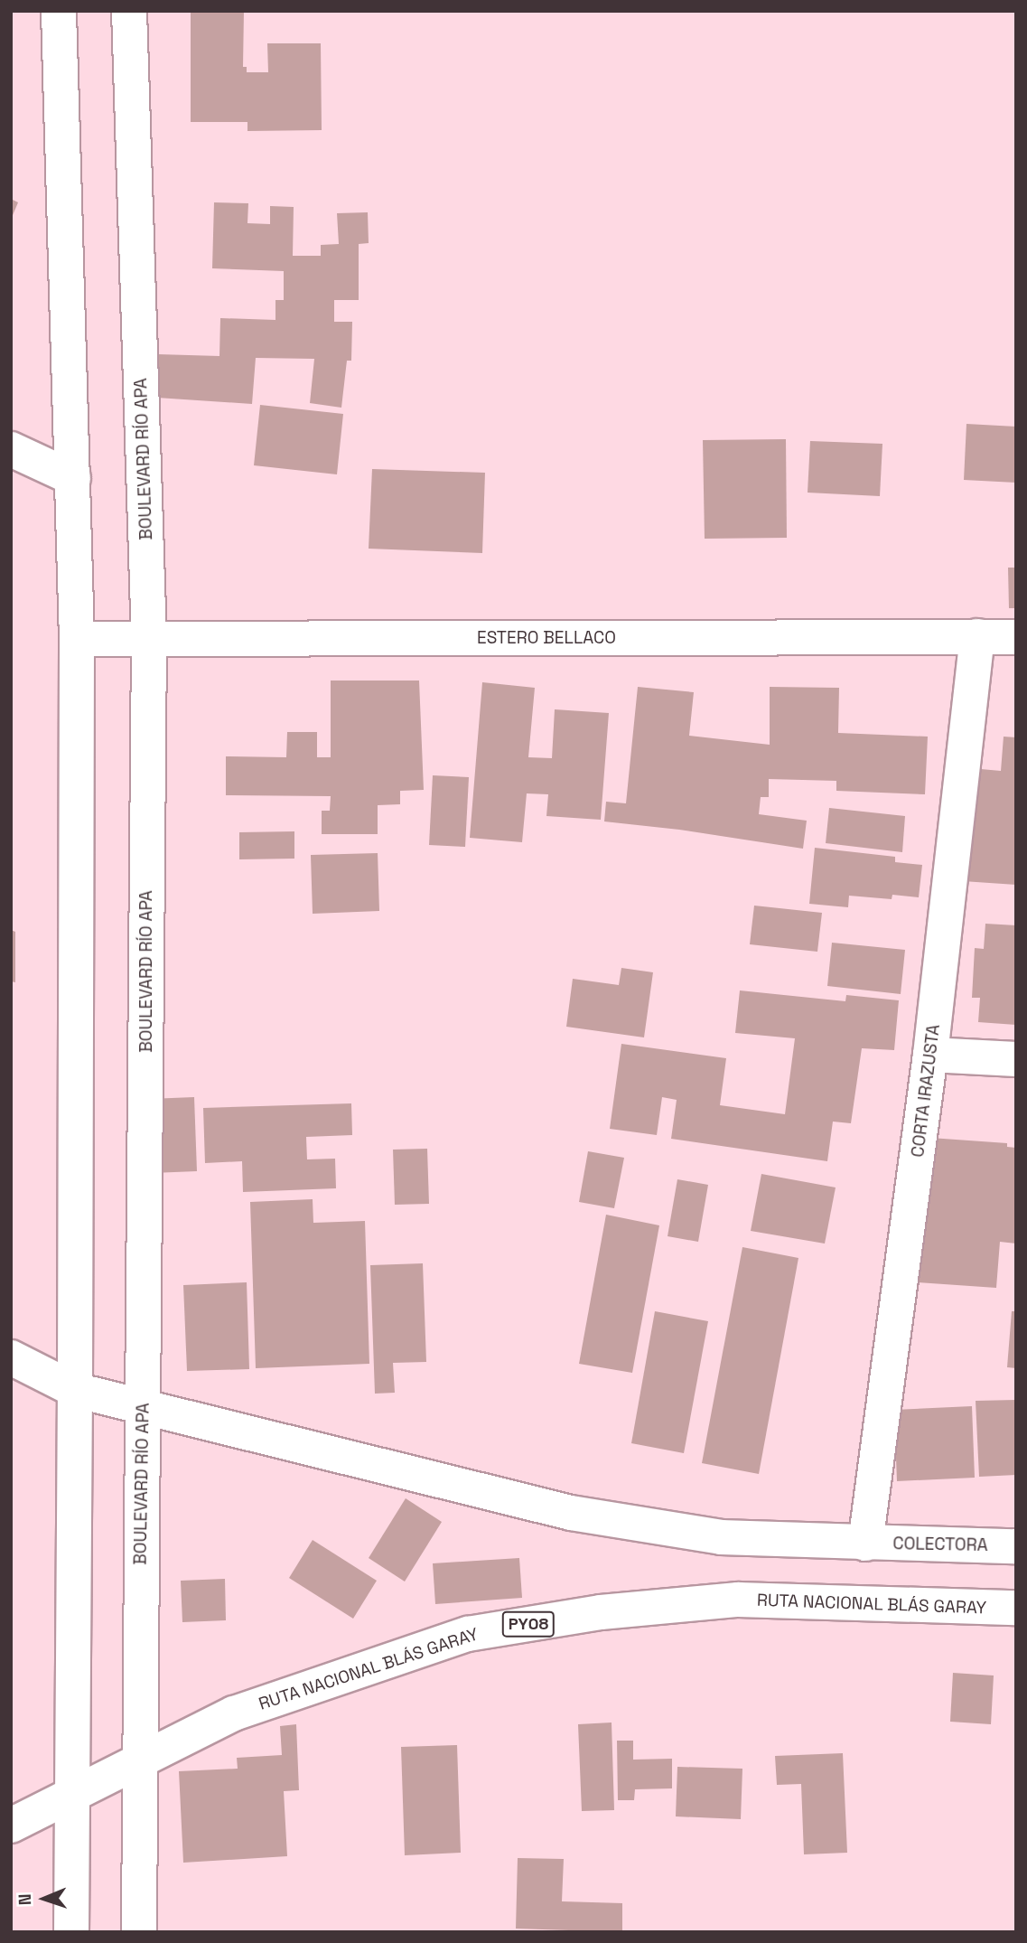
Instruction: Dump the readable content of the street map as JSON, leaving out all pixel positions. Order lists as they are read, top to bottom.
{
  "streets": {
    "main road": [
      "BOULEVARD RÍO APA",
      "ESTERO BELLACO",
      "CORTA IRAZUSTA",
      "COLECTORA",
      "RUTA NACIONAL BLÁS GARAY",
      "PY08"
    ]
  },
  "crossings": [
    ["BOULEVARD RÍO APA", "ESTERO BELLACO"],
    ["BOULEVARD RÍO APA", "COLECTORA"],
    ["BOULEVARD RÍO APA", "RUTA NACIONAL BLÁS GARAY"],
    ["ESTERO BELLACO", "CORTA IRAZUSTA"],
    ["CORTA IRAZUSTA", "COLECTORA"]
  ],
  "north": "left"
}
